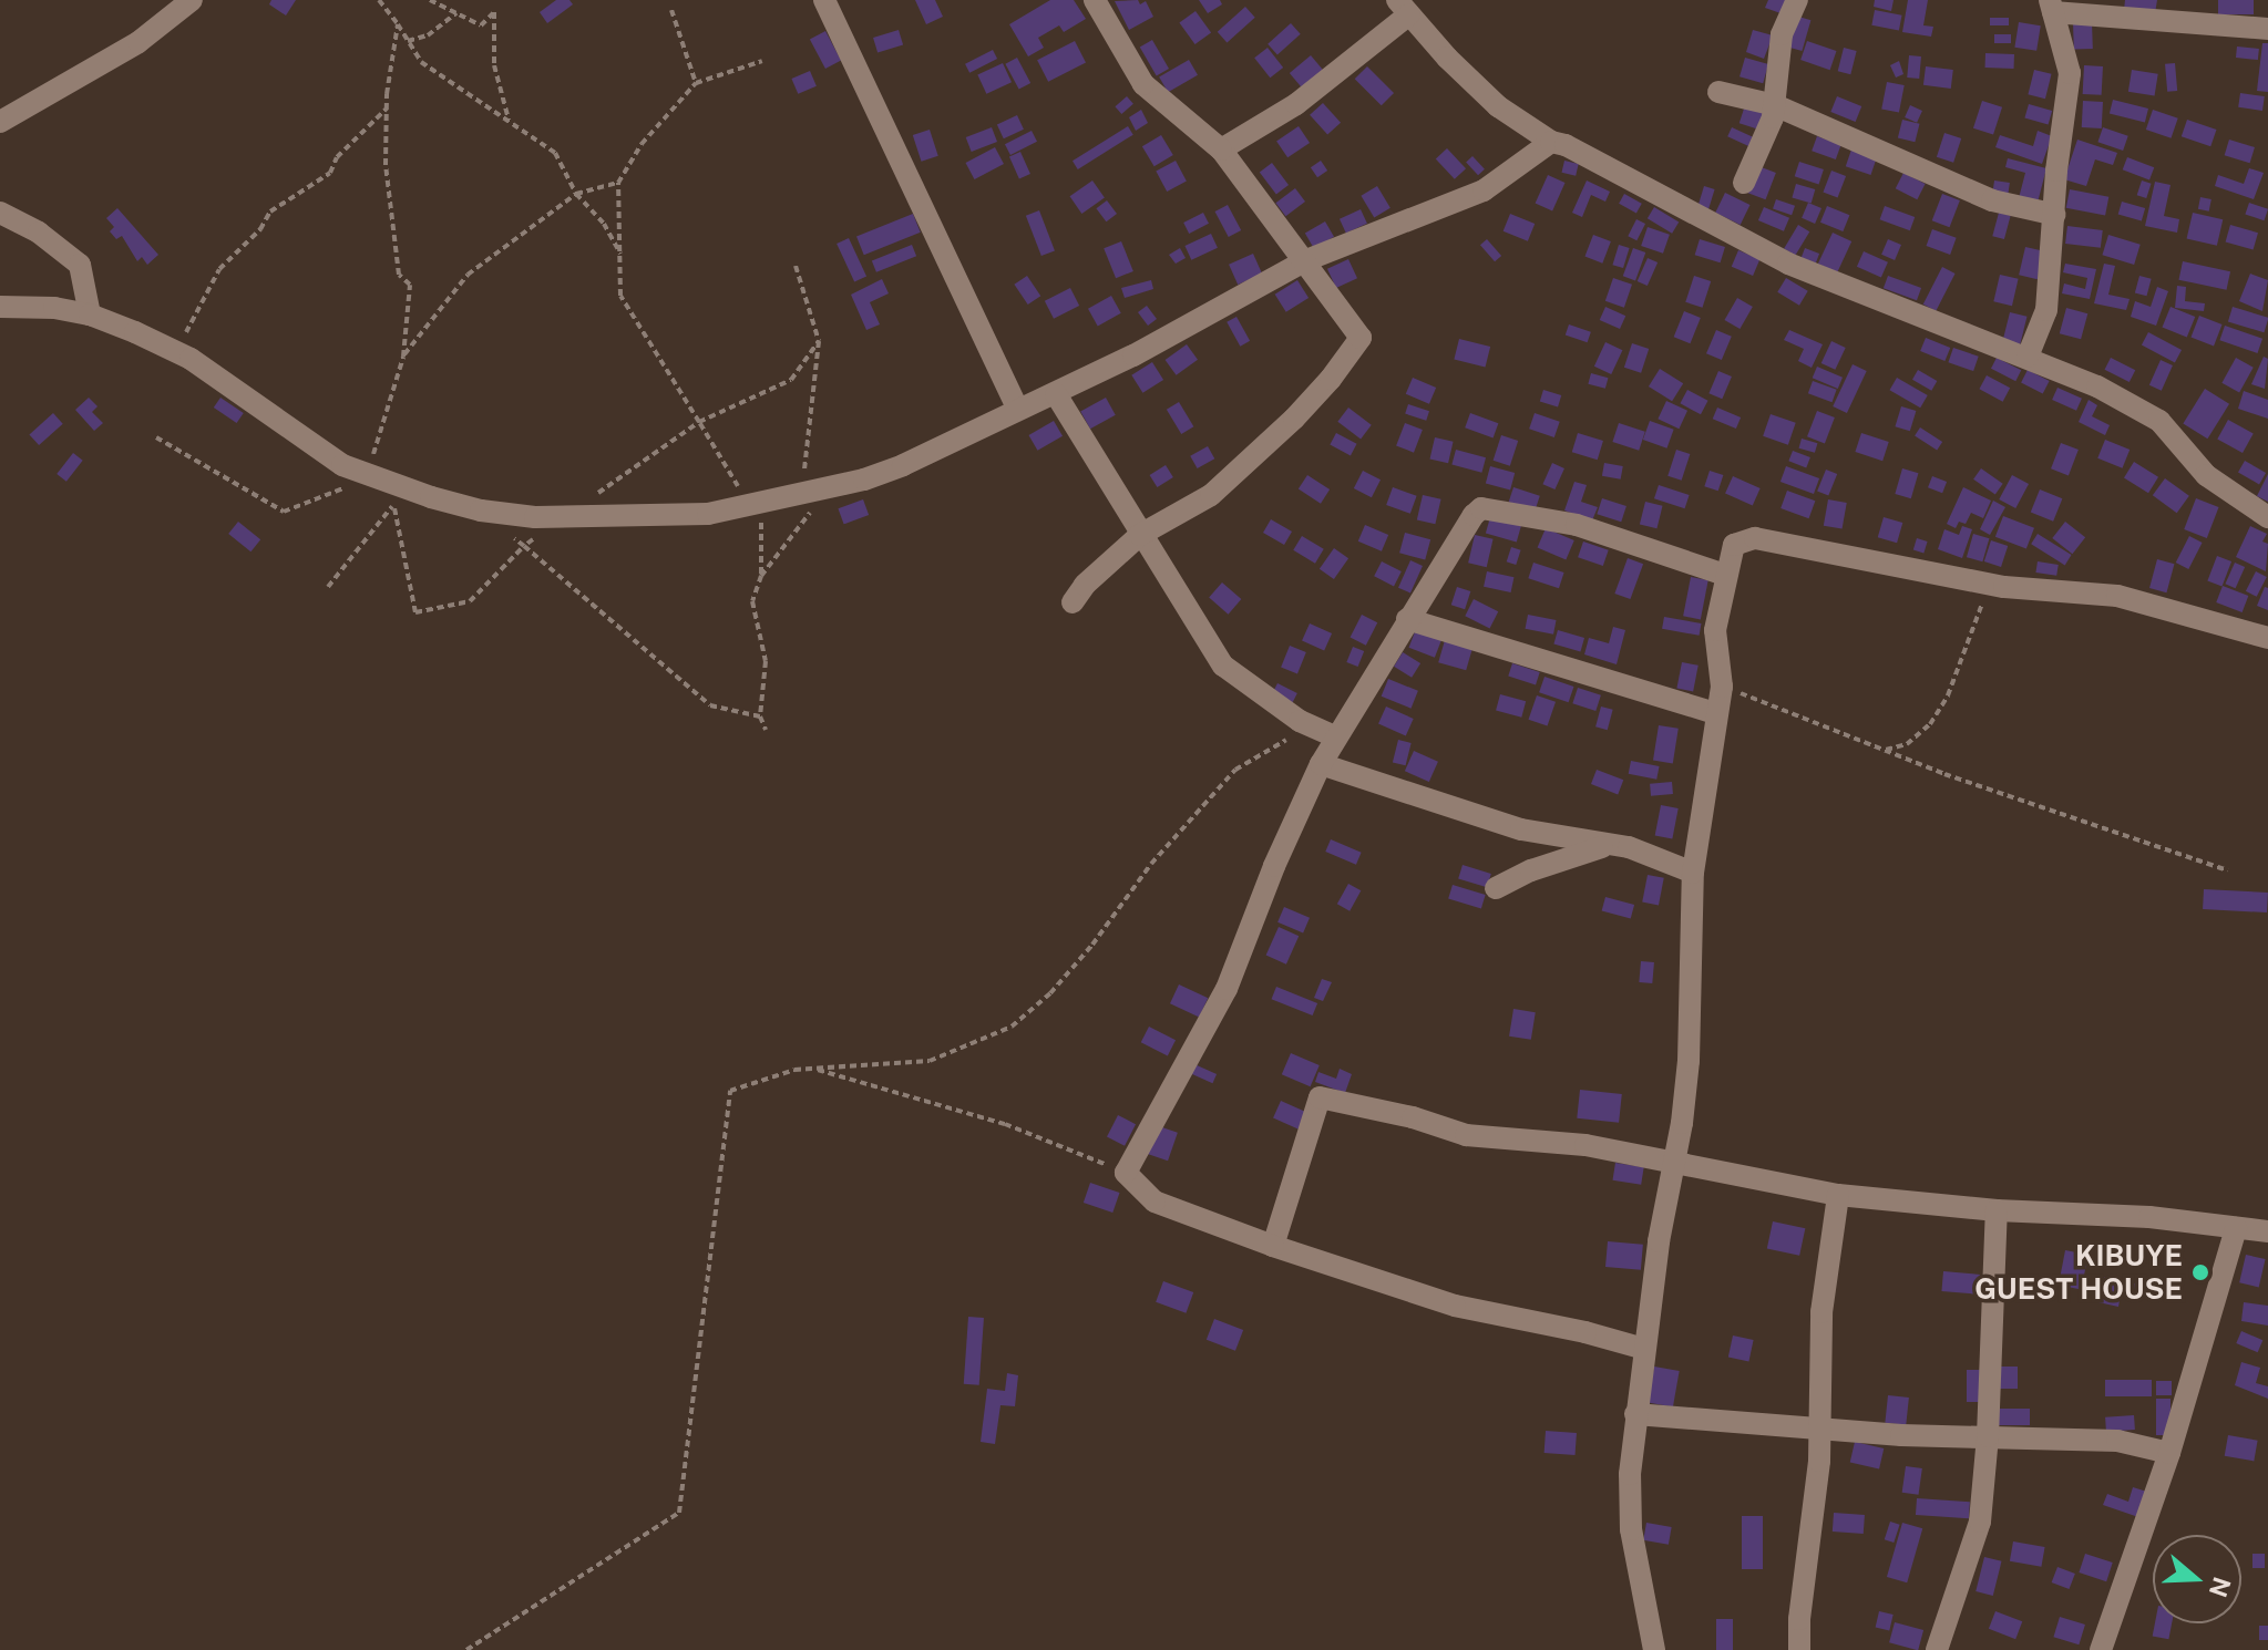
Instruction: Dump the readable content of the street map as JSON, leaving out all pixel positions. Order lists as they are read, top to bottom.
{
  "places": ["KIBUYE GUEST HOUSE"],
  "north": "right"
}
